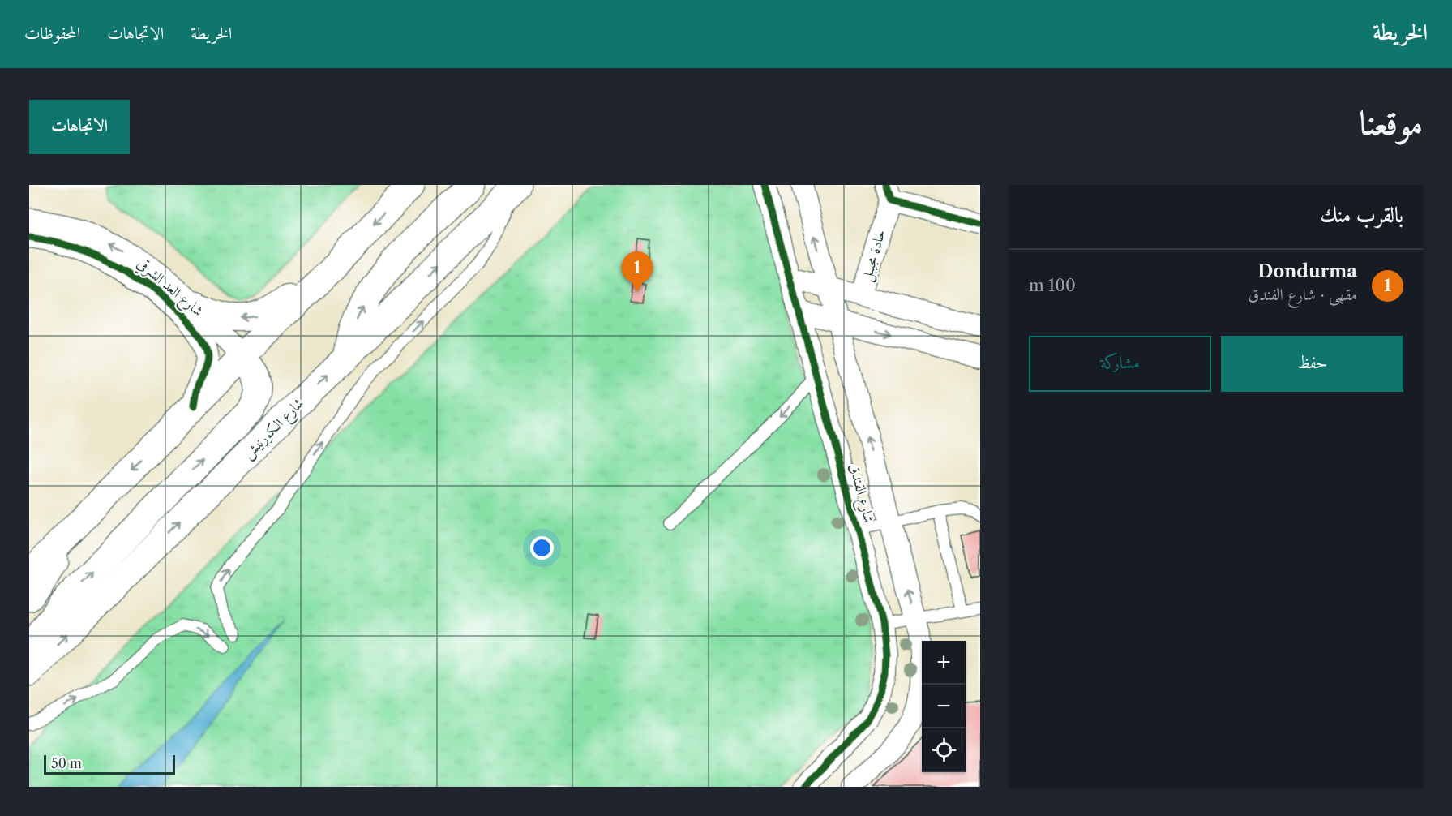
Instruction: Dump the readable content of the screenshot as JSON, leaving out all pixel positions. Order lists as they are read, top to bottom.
{
  "streets": {
    "main road": ["شارع الكورنيش"],
    "street": ["حادة مجيبل", "شارع العد الشرقي", "شارع الفندق"]
  },
  "crossings": [
    ["حادة مجيبل", "شارع الفندق"]
  ],
  "scale_bar": "50 m",
  "page": {
    "header": "الخريطة",
    "nav": ["الخريطة", "الاتجاهات", "المحفوظات"],
    "title": "موقعنا",
    "buttons": [
      "الاتجاهات",
      ["حفظ", "مشاركة"]
    ],
    "heading": "بالقرب منك",
    "list": [
      {
        "mark": "1",
        "name": "Dondurma",
        "note": "مقهى · شارع الفندق",
        "value": "100 m"
      }
    ],
    "pins": "1",
    "map_buttons": ["+", "−"],
    "scale": "50 m"
  }
}
